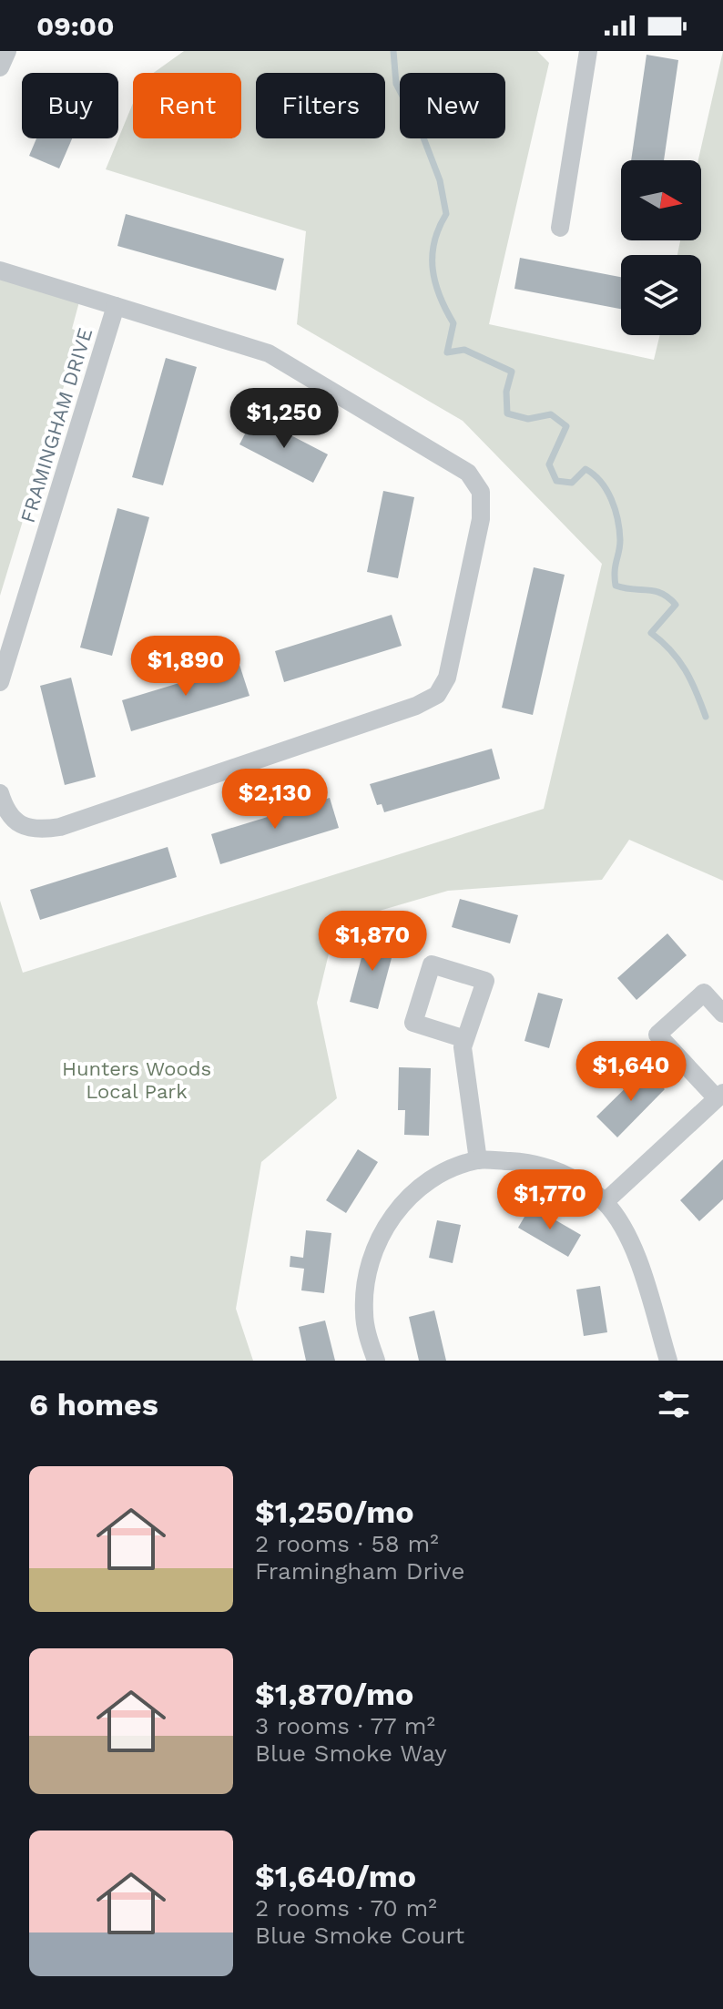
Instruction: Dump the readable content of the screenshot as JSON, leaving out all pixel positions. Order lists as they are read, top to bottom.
{
  "streets": {
    "street": ["FRAMINGHAM DRIVE"]
  },
  "parks": ["Hunters Woods Local Park"],
  "north": "right",
  "page": {
    "status": "09:00",
    "chip": [
      "Buy",
      "Rent",
      "Filters",
      "New"
    ],
    "price": [
      "$1,250",
      "$1,890",
      "$2,130",
      "$1,870",
      "$1,640",
      "$1,770"
    ],
    "heading": "6 homes",
    "list": [
      {
        "name": "$1,250/mo",
        "note": "2 rooms · 58 m² · Framingham Drive"
      },
      {
        "name": "$1,870/mo",
        "note": "3 rooms · 77 m² · Blue Smoke Way"
      },
      {
        "name": "$1,640/mo",
        "note": "2 rooms · 70 m² · Blue Smoke Court"
      }
    ]
  }
}
